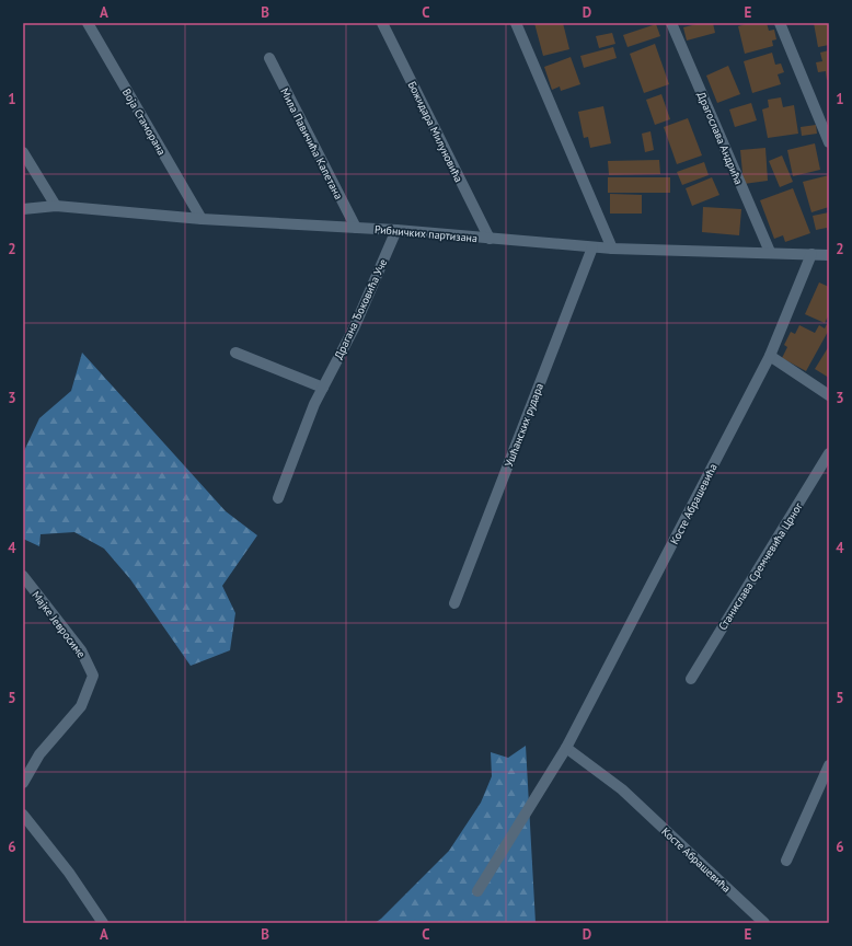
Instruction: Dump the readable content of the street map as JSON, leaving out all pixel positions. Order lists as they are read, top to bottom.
{
  "streets": {
    "street": [
      "Воја Стаморана",
      "Божидара Милуновића",
      "Драгослава Андрића",
      "Мила Павичића Капетана",
      "Рибничких партизана",
      "Драгана Ђоковића Уче",
      "Ушћанских рудара",
      "Косте Абрашевића",
      "Станислава Сремчевића Црног",
      "Мајке Јевросиме"
    ]
  },
  "crossings": [
    ["Воја Стаморана", "Рибничких партизана"],
    ["Божидара Милуновића", "Рибничких партизана"],
    ["Драгослава Андрића", "Рибничких партизана"],
    ["Мила Павичића Капетана", "Рибничких партизана"],
    ["Рибничких партизана", "Драгана Ђоковића Уче"],
    ["Рибничких партизана", "Ушћанских рудара"],
    ["Рибничких партизана", "Косте Абрашевића"]
  ],
  "grid": {
    "columns": [
      "A",
      "B",
      "C",
      "D",
      "E"
    ],
    "rows": [
      "1",
      "2",
      "3",
      "4",
      "5",
      "6"
    ]
  }
}
